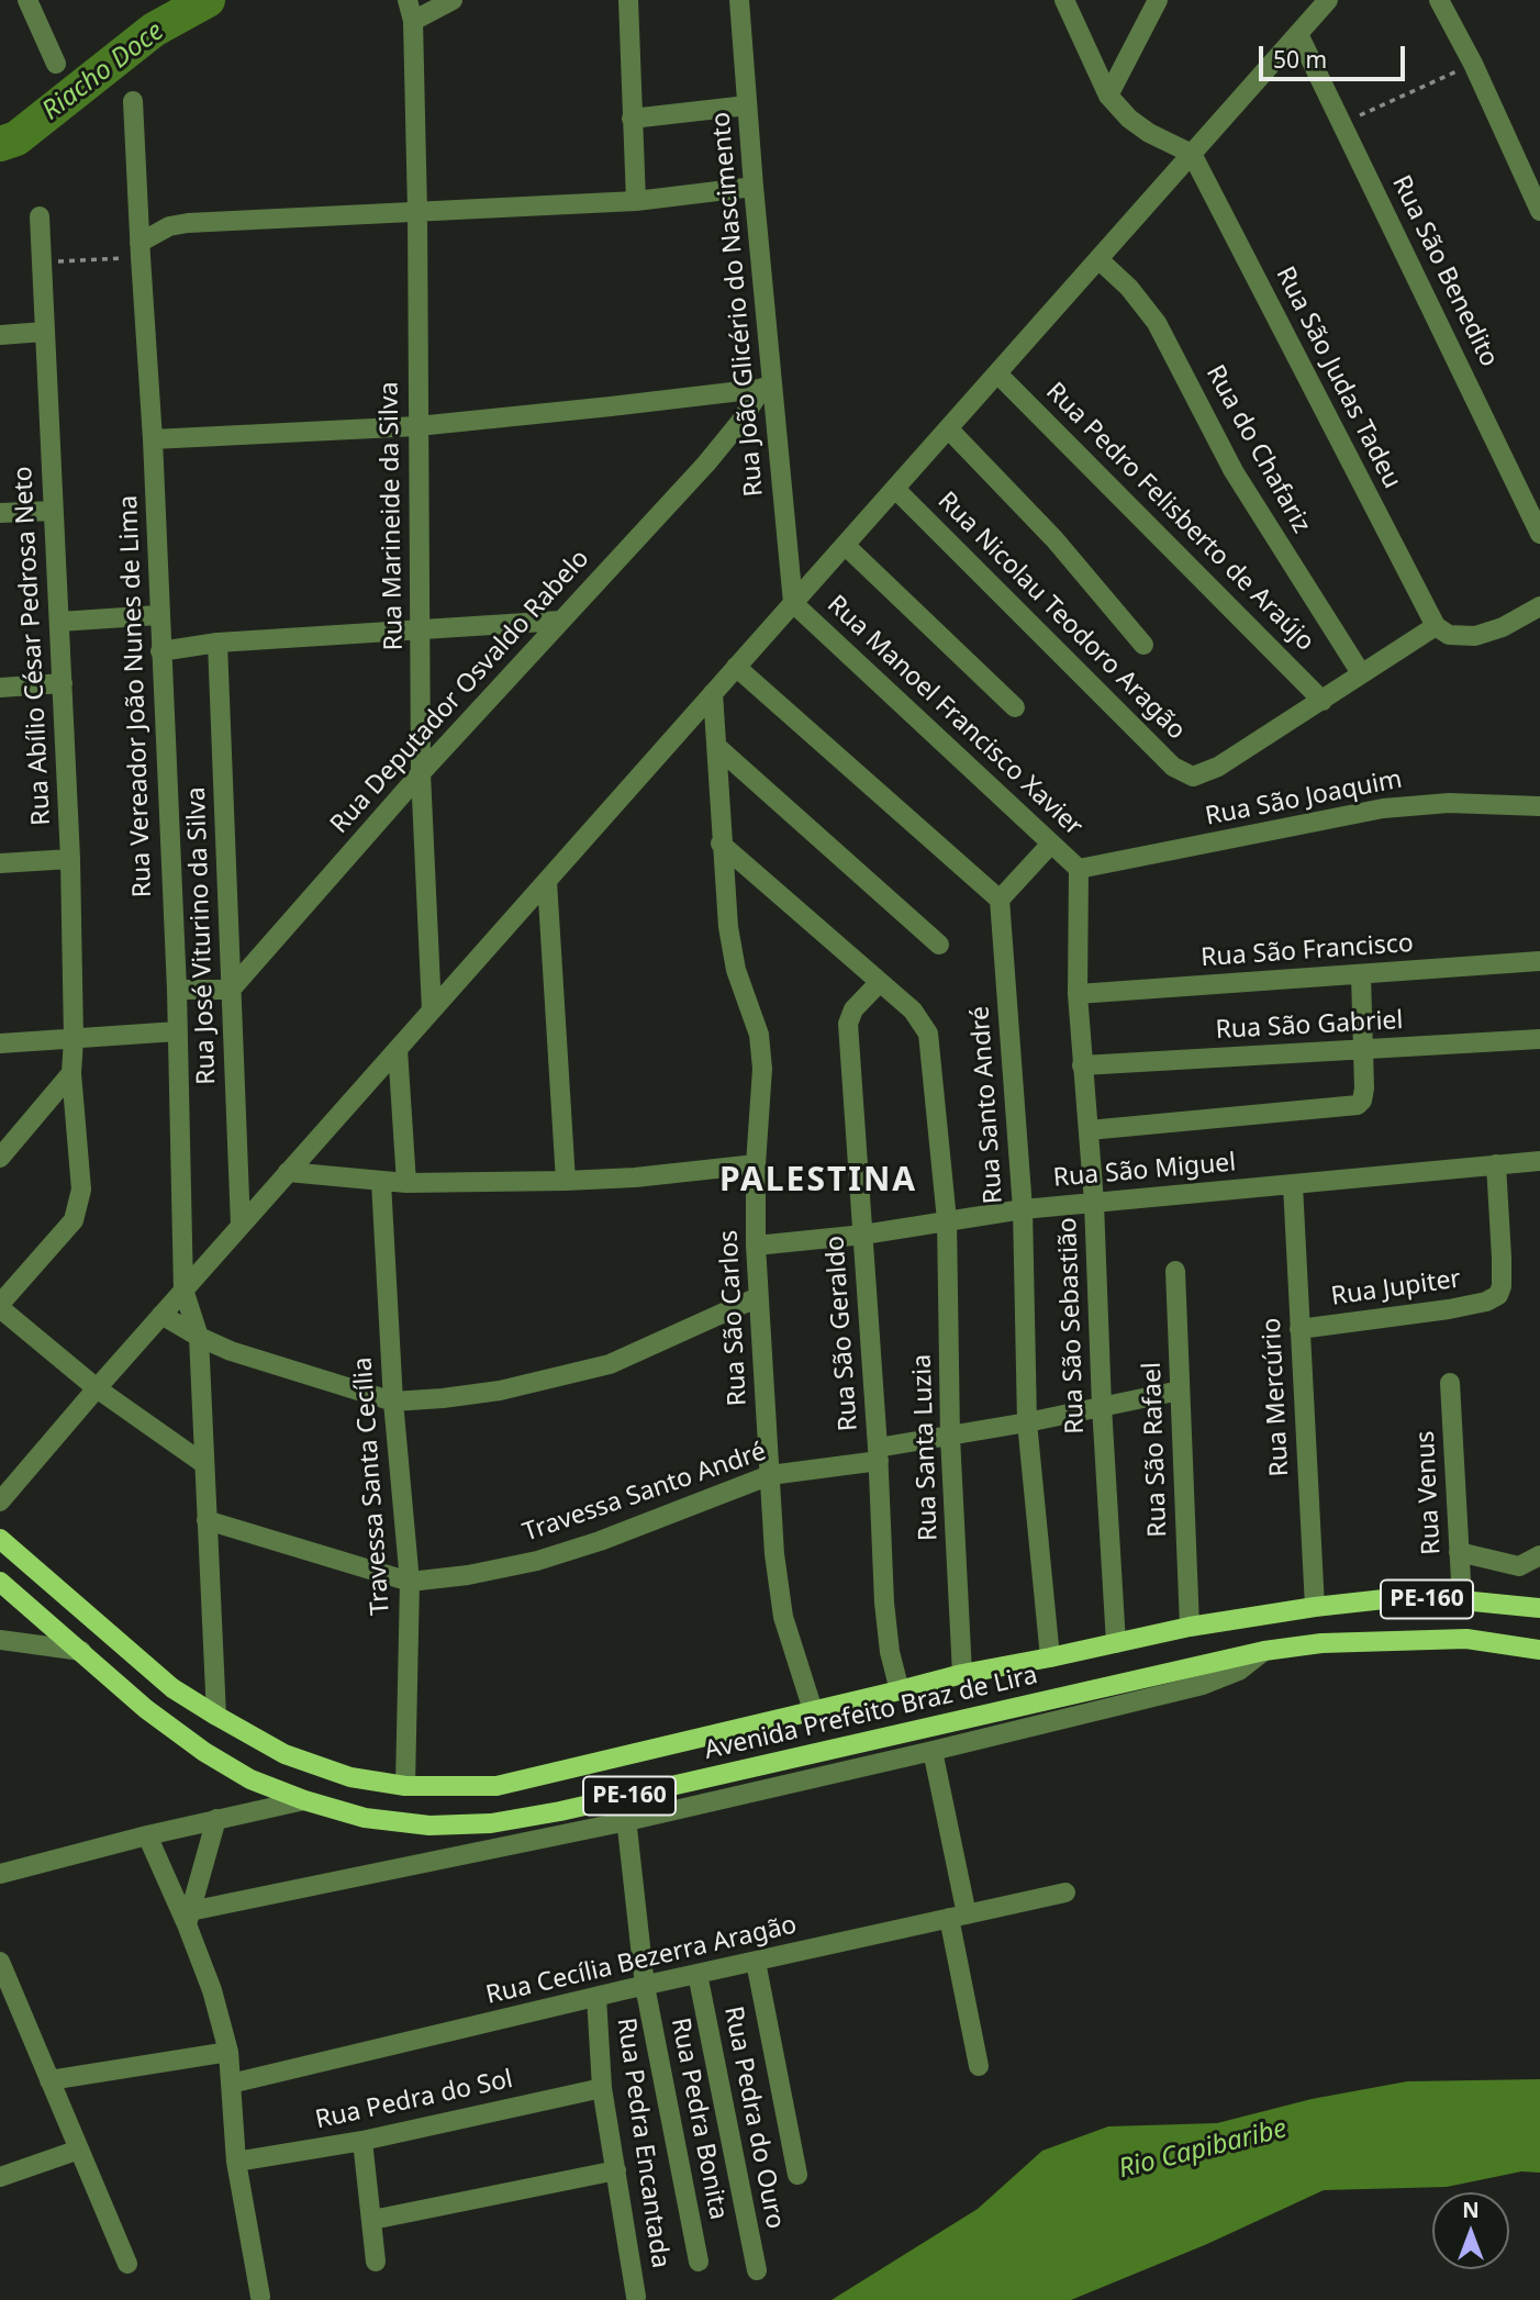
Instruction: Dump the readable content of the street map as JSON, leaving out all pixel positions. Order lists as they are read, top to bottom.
{
  "streets": {
    "main road": ["PE-160", "Avenida Prefeito Braz de Lira"],
    "street": [
      "Rua São Benedito",
      "Rua João Glicério do Nascimento",
      "Rua São Judas Tadeu",
      "Rua do Chafariz",
      "Rua Marineide da Silva",
      "Rua Pedro Felisberto de Araújo",
      "Rua Nicolau Teodoro Aragão",
      "Rua Abílio César Pedrosa Neto",
      "Rua Deputador Osvaldo Rabelo",
      "Rua Vereador João Nunes de Lima",
      "Rua Manoel Francisco Xavier",
      "Rua São Joaquim",
      "Rua José Viturino da Silva",
      "Rua São Francisco",
      "Rua São Gabriel",
      "Rua Santo André",
      "Rua São Miguel",
      "Rua Jupiter",
      "Rua São Carlos",
      "Rua São Sebastião",
      "Rua São Geraldo",
      "Rua Mercúrio",
      "Rua Santa Luzia",
      "Rua São Rafael",
      "Travessa Santa Cecília",
      "Travessa Santo André",
      "Rua Venus",
      "Rua Cecília Bezerra Aragão",
      "Rua Pedra do Sol",
      "Rua Pedra do Ouro",
      "Rua Pedra Bonita",
      "Rua Pedra Encantada"
    ]
  },
  "crossings": [
    ["Rua João Glicério do Nascimento", "Rua Deputador Osvaldo Rabelo"],
    ["Rua João Glicério do Nascimento", "Rua Manoel Francisco Xavier"],
    ["Rua Marineide da Silva", "Rua Deputador Osvaldo Rabelo"],
    ["Rua Pedro Felisberto de Araújo", "Rua Nicolau Teodoro Aragão"],
    ["Rua Deputador Osvaldo Rabelo", "Rua José Viturino da Silva"],
    ["Rua Manoel Francisco Xavier", "Rua São Joaquim"],
    ["Rua Manoel Francisco Xavier", "Rua São Sebastião"],
    ["Rua São Joaquim", "Rua São Sebastião"],
    ["Rua São Francisco", "Rua São Sebastião"],
    ["Rua São Gabriel", "Rua São Sebastião"],
    ["Rua Santo André", "Rua São Miguel"],
    ["Rua Santo André", "Travessa Santo André"],
    ["Rua Santo André", "Avenida Prefeito Braz de Lira"],
    ["Rua São Miguel", "Rua Jupiter"],
    ["Rua São Miguel", "Rua São Carlos"],
    ["Rua São Miguel", "Rua São Sebastião"],
    ["Rua São Miguel", "Rua São Geraldo"],
    ["Rua São Miguel", "Rua Mercúrio"],
    ["Rua São Miguel", "Rua Santa Luzia"],
    ["Rua Jupiter", "Rua Mercúrio"],
    ["Rua São Carlos", "Rua Santa Luzia"],
    ["Rua São Carlos", "Travessa Santo André"],
    ["Rua São Carlos", "Avenida Prefeito Braz de Lira"],
    ["Rua São Sebastião", "Travessa Santo André"],
    ["Rua São Sebastião", "Avenida Prefeito Braz de Lira"],
    ["Rua São Geraldo", "Rua Santa Luzia"],
    ["Rua São Geraldo", "Travessa Santo André"],
    ["Rua São Geraldo", "Avenida Prefeito Braz de Lira"],
    ["Rua Mercúrio", "PE-160"],
    ["Rua Mercúrio", "Avenida Prefeito Braz de Lira"],
    ["Rua Santa Luzia", "Travessa Santo André"],
    ["Rua Santa Luzia", "Avenida Prefeito Braz de Lira"],
    ["Rua São Rafael", "Travessa Santo André"],
    ["Rua São Rafael", "Avenida Prefeito Braz de Lira"],
    ["Travessa Santa Cecília", "Travessa Santo André"],
    ["Travessa Santa Cecília", "Avenida Prefeito Braz de Lira"],
    ["Rua Venus", "PE-160"],
    ["PE-160", "Avenida Prefeito Braz de Lira"],
    ["Avenida Prefeito Braz de Lira", "Rua Pedra Bonita"],
    ["Rua Cecília Bezerra Aragão", "Rua Pedra do Ouro"],
    ["Rua Cecília Bezerra Aragão", "Rua Pedra Bonita"],
    ["Rua Cecília Bezerra Aragão", "Rua Pedra Encantada"],
    ["Rua Pedra do Sol", "Rua Pedra Encantada"]
  ],
  "districts": ["PALESTINA"],
  "water": ["Riacho Doce", "Rio Capibaribe"],
  "scale_bar": "50 m",
  "north": "top"
}
